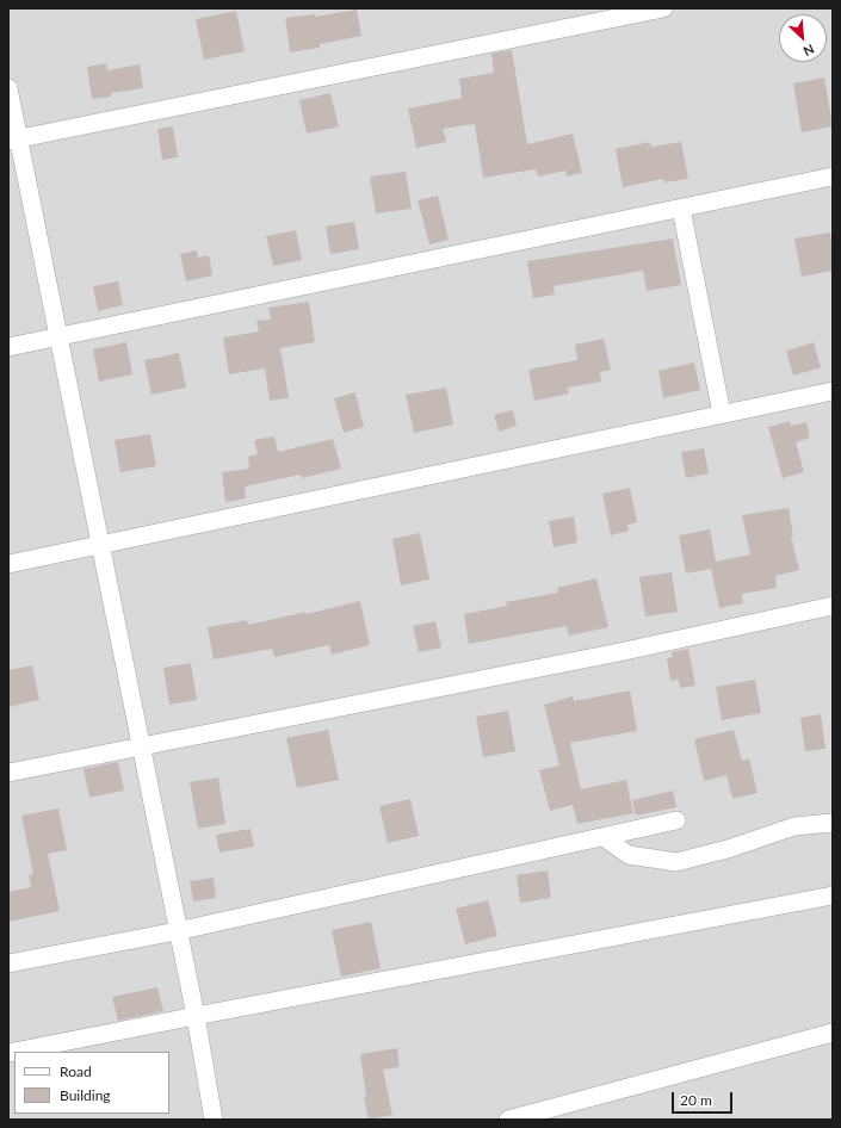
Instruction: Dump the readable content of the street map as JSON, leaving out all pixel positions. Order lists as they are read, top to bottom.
{
  "legend": ["Road", "Building"],
  "scale_bar": "20 m",
  "north": "bottom right"
}
